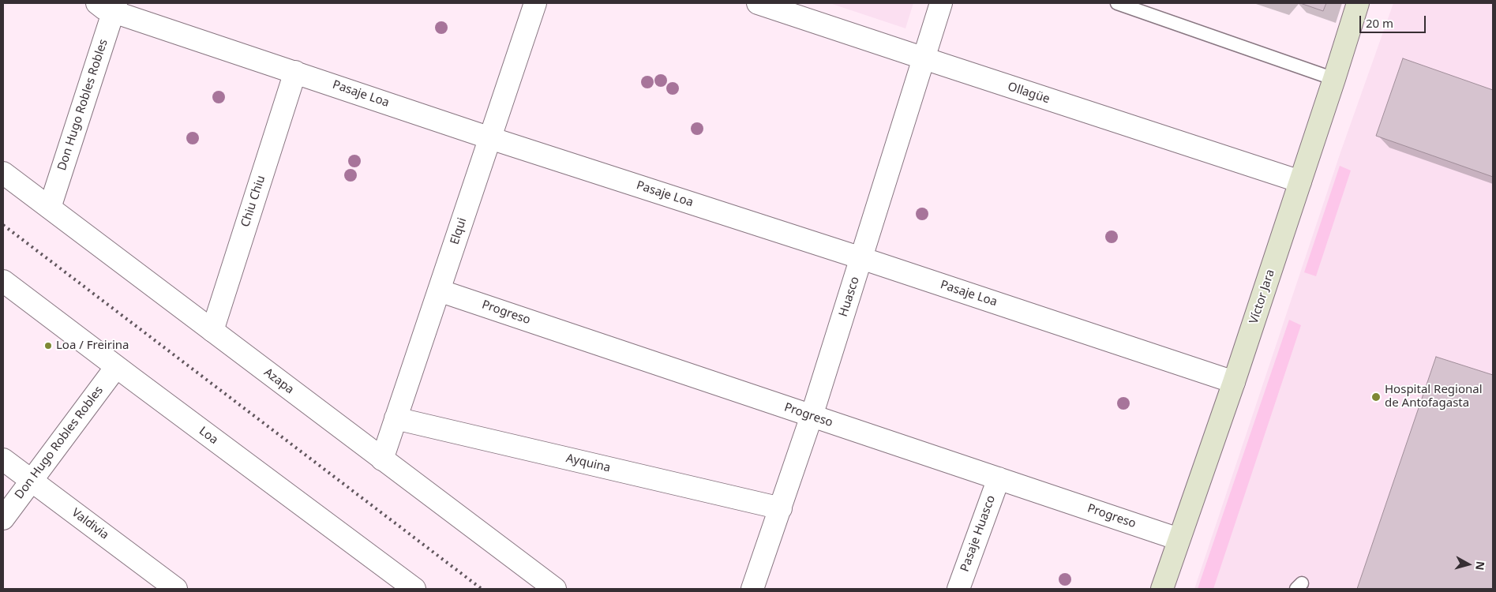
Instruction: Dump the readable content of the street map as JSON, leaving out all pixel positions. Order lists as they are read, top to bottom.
{
  "streets": {
    "main road": ["Víctor Jara"],
    "street": [
      "Ollagüe",
      "Pasaje Loa",
      "Don Hugo Robles Robles",
      "Chiu Chiu",
      "Elqui",
      "Huasco",
      "Progreso",
      "Azapa",
      "Loa",
      "Ayquina",
      "Valdivia",
      "Pasaje Huasco"
    ]
  },
  "crossings": [
    ["Ollagüe", "Huasco"],
    ["Ollagüe", "Víctor Jara"],
    ["Pasaje Loa", "Don Hugo Robles Robles"],
    ["Pasaje Loa", "Chiu Chiu"],
    ["Pasaje Loa", "Elqui"],
    ["Pasaje Loa", "Huasco"],
    ["Pasaje Loa", "Víctor Jara"],
    ["Don Hugo Robles Robles", "Azapa"],
    ["Don Hugo Robles Robles", "Loa"],
    ["Don Hugo Robles Robles", "Valdivia"],
    ["Chiu Chiu", "Azapa"],
    ["Elqui", "Progreso"],
    ["Elqui", "Azapa"],
    ["Elqui", "Ayquina"],
    ["Huasco", "Progreso"],
    ["Huasco", "Ayquina"],
    ["Víctor Jara", "Progreso"],
    ["Progreso", "Pasaje Huasco"]
  ],
  "places": ["Loa / Freirina", "Hospital Regional de Antofagasta"],
  "scale_bar": "20 m",
  "north": "right"
}
